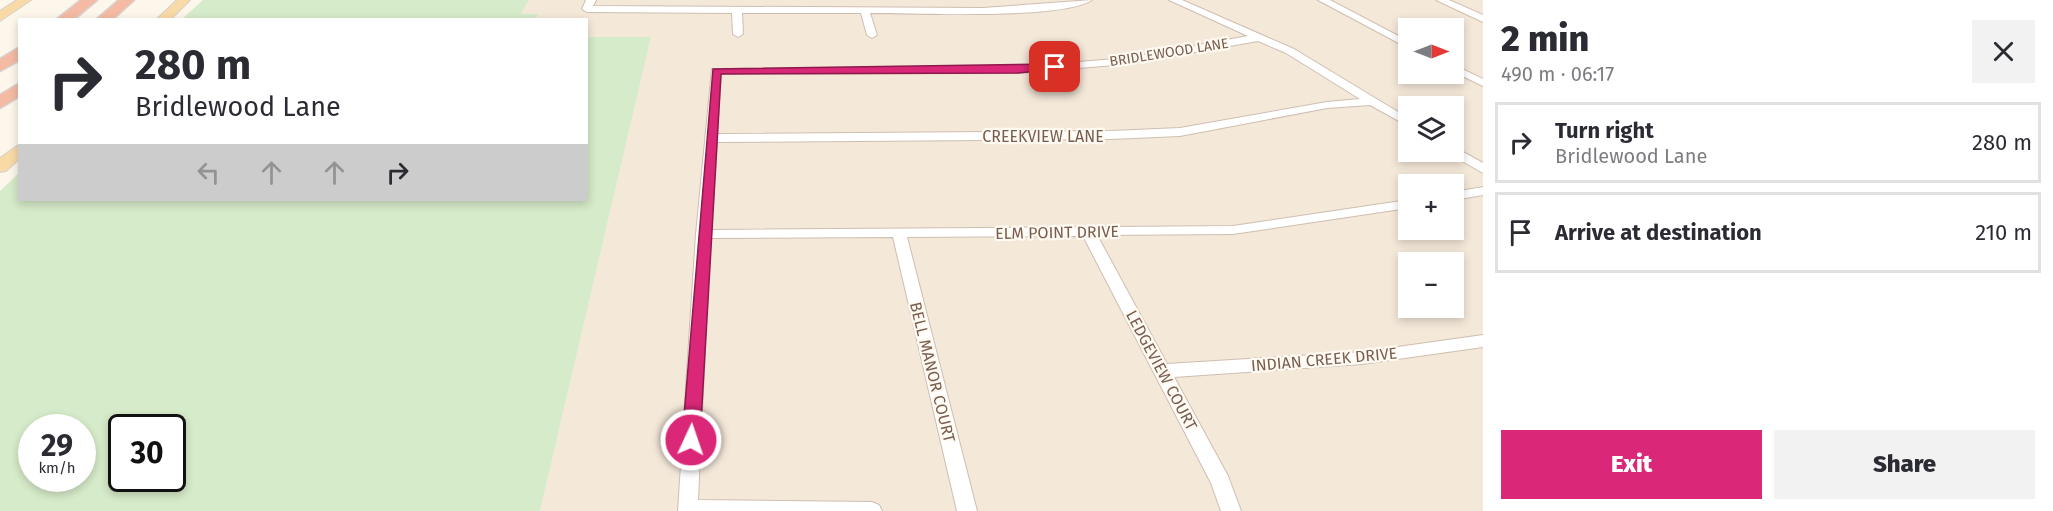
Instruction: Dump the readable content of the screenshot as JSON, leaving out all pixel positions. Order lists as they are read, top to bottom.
{
  "streets": {
    "street": [
      "BRIDLEWOOD LANE",
      "CREEKVIEW LANE",
      "ELM POINT DRIVE",
      "INDIAN CREEK DRIVE",
      "LEDGEVIEW COURT",
      "BELL MANOR COURT"
    ]
  },
  "crossings": [
    ["BRIDLEWOOD LANE", "CREEKVIEW LANE"],
    ["ELM POINT DRIVE", "LEDGEVIEW COURT"],
    ["ELM POINT DRIVE", "BELL MANOR COURT"],
    ["INDIAN CREEK DRIVE", "LEDGEVIEW COURT"]
  ],
  "north": "right",
  "page": {
    "heading": ["2 min", "490 m · 06:17"],
    "map_buttons": ["+", "−"],
    "turn": ["280 m", "Bridlewood Lane"],
    "list": [
      {
        "name": "Turn right",
        "note": "Bridlewood Lane",
        "value": "280 m"
      },
      {
        "name": "Arrive at destination",
        "value": "210 m"
      }
    ],
    "speed": "29 km/h",
    "limit": "30",
    "buttons": ["Exit", "Share"]
  }
}
